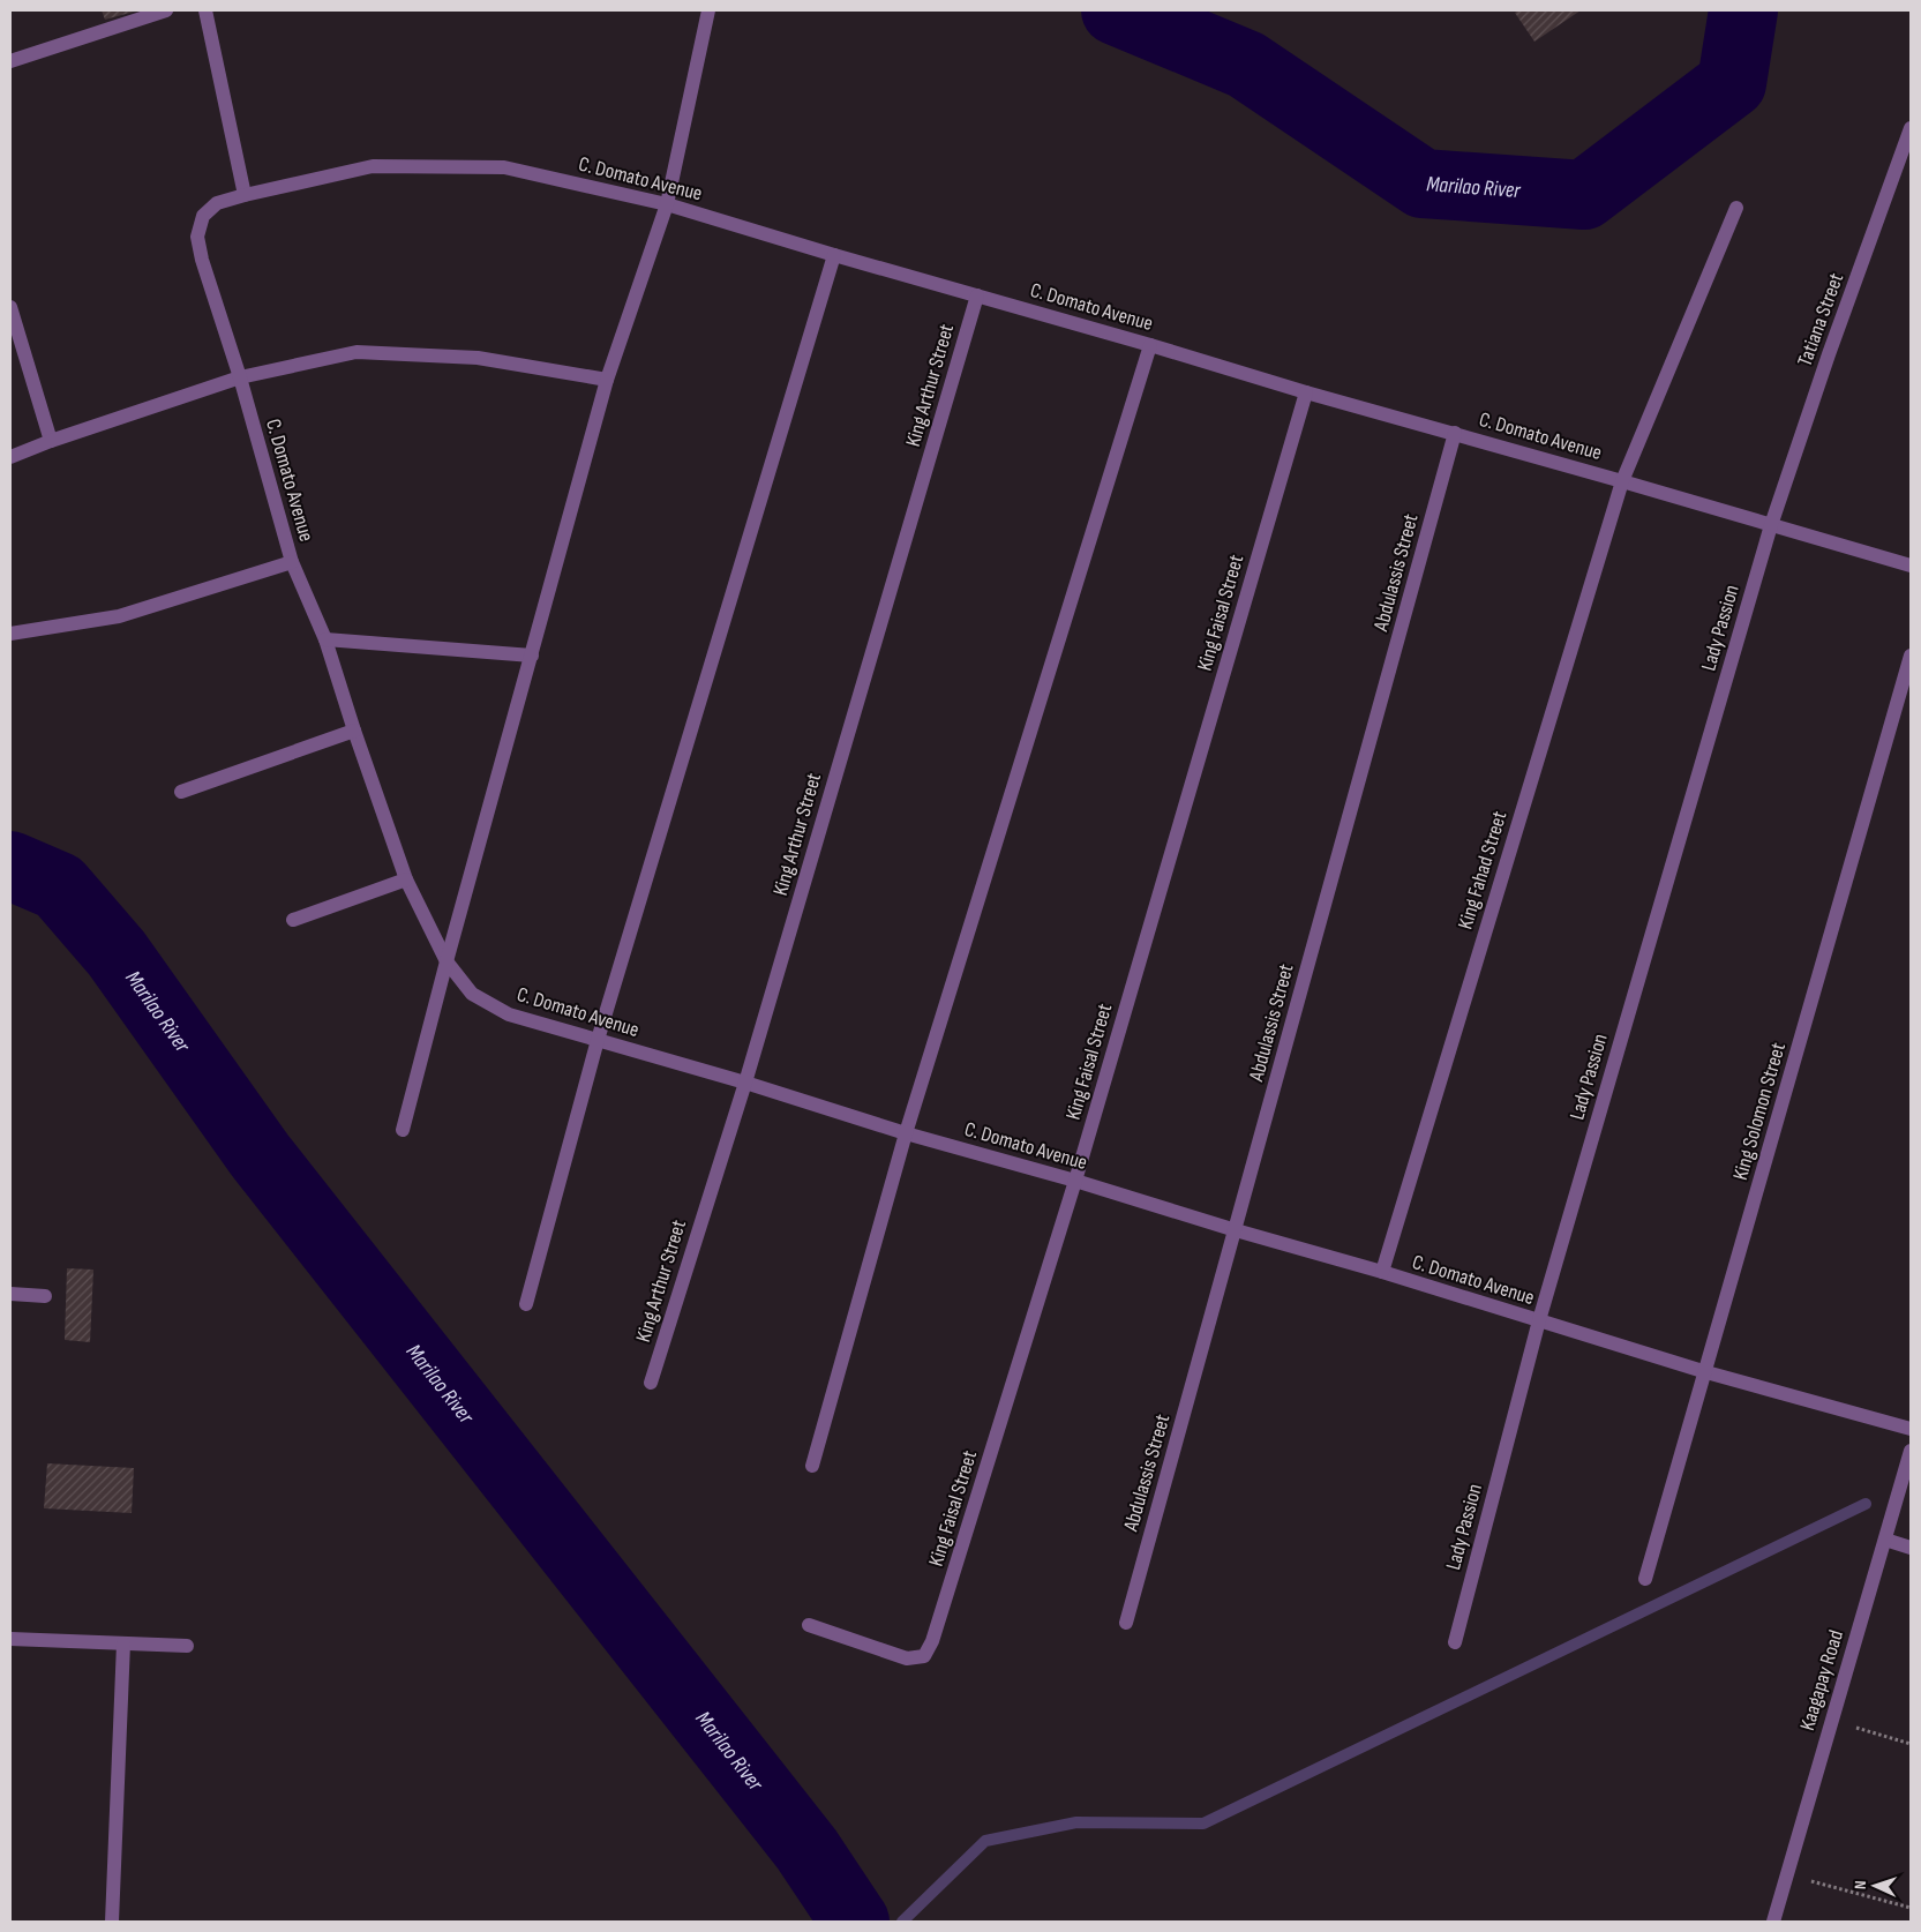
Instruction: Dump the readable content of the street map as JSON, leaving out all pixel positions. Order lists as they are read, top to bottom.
{
  "streets": {
    "street": [
      "C. Domato Avenue",
      "Tatiana Street",
      "King Arthur Street",
      "Abdulassis Street",
      "King Faisal Street",
      "Lady Passion",
      "King Fahad Street",
      "King Solomon Street",
      "Kaagapay Road"
    ]
  },
  "crossings": [
    ["C. Domato Avenue", "Tatiana Street"],
    ["C. Domato Avenue", "King Arthur Street"],
    ["C. Domato Avenue", "Abdulassis Street"],
    ["C. Domato Avenue", "King Faisal Street"],
    ["C. Domato Avenue", "Lady Passion"],
    ["C. Domato Avenue", "King Fahad Street"],
    ["C. Domato Avenue", "King Solomon Street"],
    ["Tatiana Street", "Lady Passion"]
  ],
  "water": ["Marilao River"],
  "north": "left"
}
